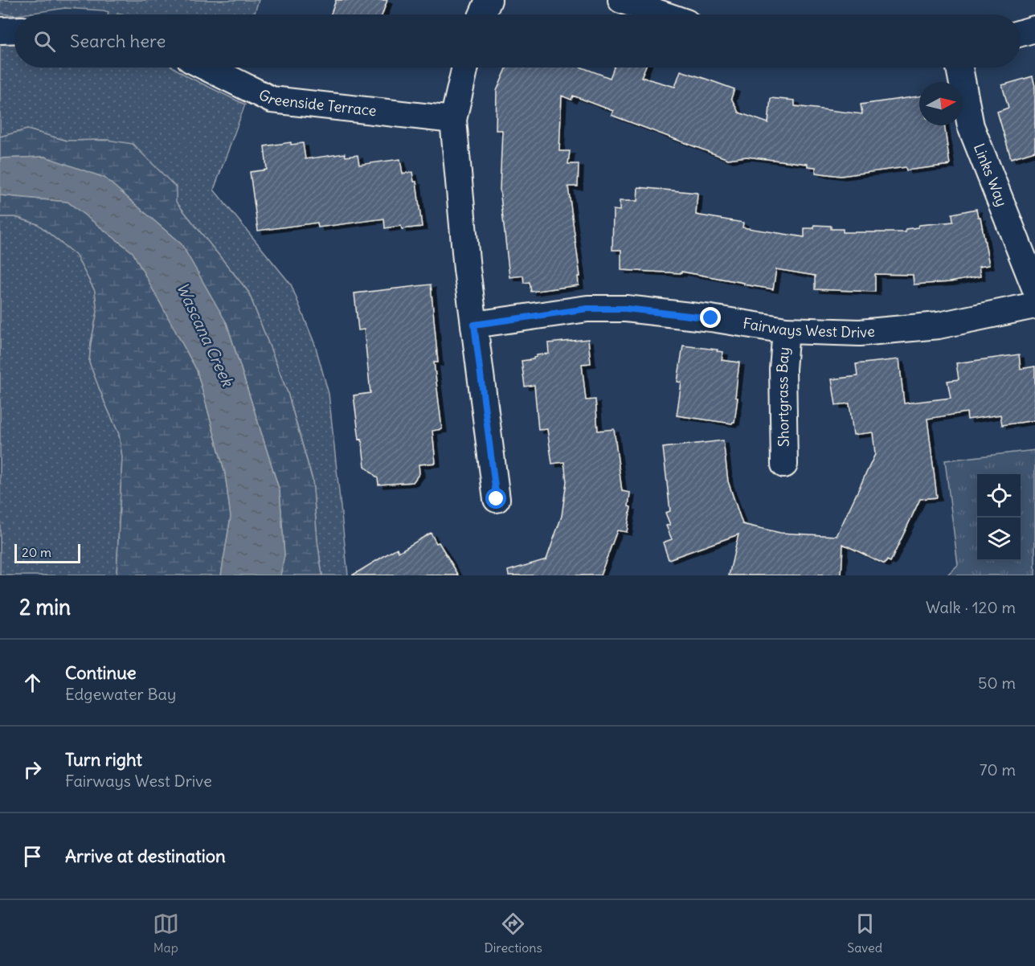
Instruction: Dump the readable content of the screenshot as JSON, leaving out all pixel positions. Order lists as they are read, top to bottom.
{
  "streets": {
    "street": [
      "Greenside Terrace",
      "Links Way",
      "Fairways West Drive",
      "Shortgrass Bay"
    ]
  },
  "crossings": [
    ["Fairways West Drive", "Shortgrass Bay"]
  ],
  "water": ["Wascana Creek"],
  "scale_bar": "20 m",
  "north": "right",
  "page": {
    "search": "Search here",
    "scale": "20 m",
    "heading": ["2 min", "Walk · 120 m"],
    "list": [
      ["Continue", "Edgewater Bay", "50 m"],
      ["Turn right", "Fairways West Drive", "70 m"],
      "Arrive at destination"
    ],
    "nav": ["Map", "Directions", "Saved"]
  }
}
